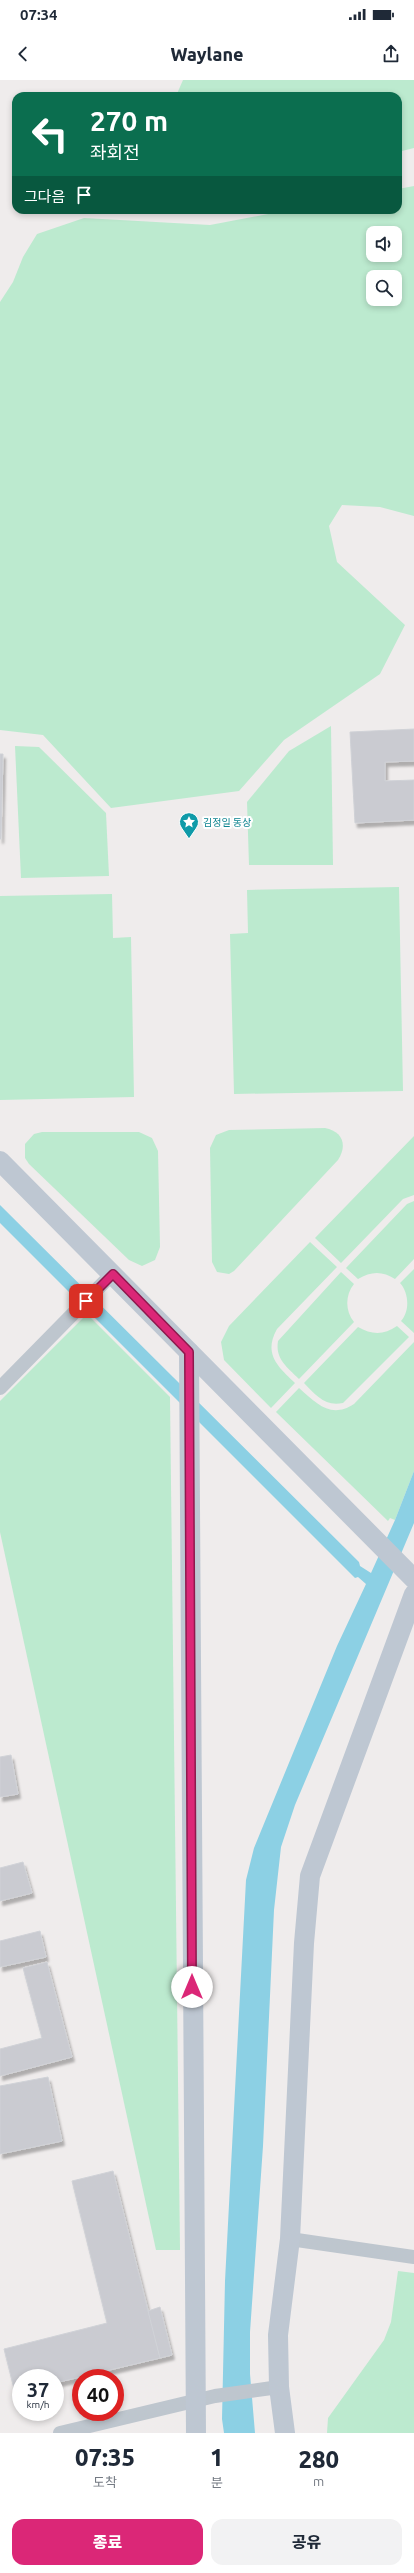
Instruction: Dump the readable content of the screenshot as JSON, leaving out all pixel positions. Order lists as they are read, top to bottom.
{
  "places": {
    "place": ["김정일 동상"]
  },
  "page": {
    "status": "07:34",
    "header": "Waylane",
    "turn": ["270 m", "좌회전"],
    "then": "그다음",
    "speed": "37 km/h",
    "limit": "40",
    "eta": [
      "07:35",
      "도착",
      "1",
      "분",
      "280",
      "m"
    ],
    "buttons": ["종료", "공유"]
  }
}
